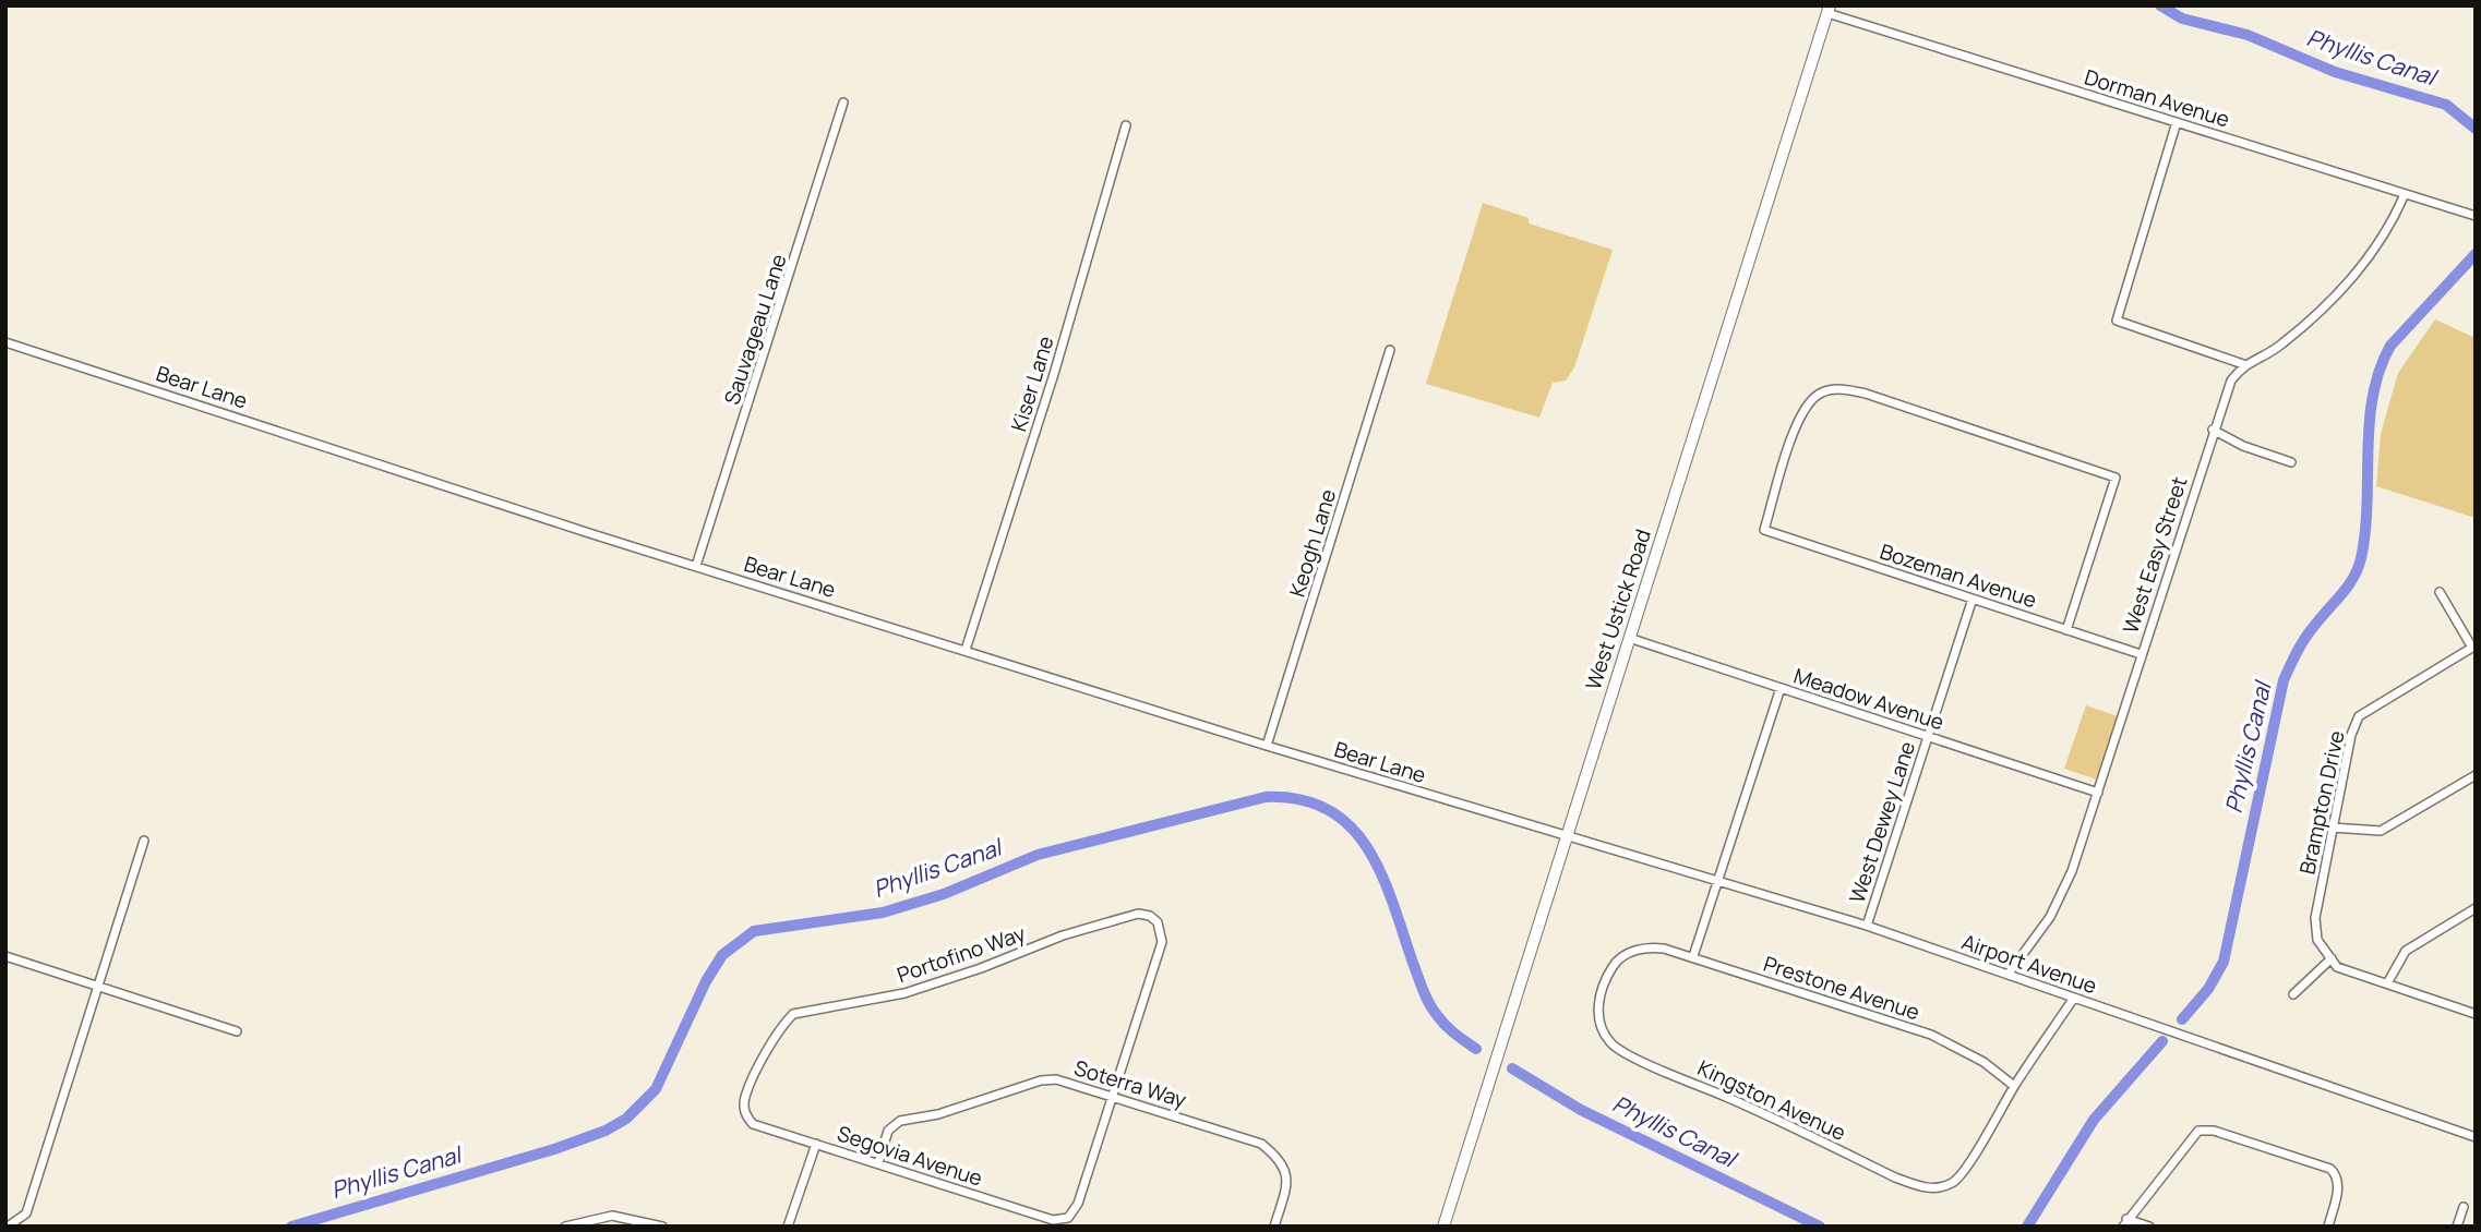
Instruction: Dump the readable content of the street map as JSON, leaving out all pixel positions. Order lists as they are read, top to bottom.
{
  "streets": {
    "main road": ["West Ustick Road"],
    "street": [
      "Dorman Avenue",
      "Sauvageau Lane",
      "Kiser Lane",
      "Bear Lane",
      "Keogh Lane",
      "West Easy Street",
      "Bozeman Avenue",
      "Meadow Avenue",
      "Brampton Drive",
      "West Dewey Lane",
      "Portofino Way",
      "Airport Avenue",
      "Prestone Avenue",
      "Soterra Way",
      "Kingston Avenue",
      "Segovia Avenue"
    ]
  },
  "crossings": [
    ["Dorman Avenue", "West Ustick Road"],
    ["Sauvageau Lane", "Bear Lane"],
    ["Kiser Lane", "Bear Lane"],
    ["Bear Lane", "Keogh Lane"],
    ["Bear Lane", "West Ustick Road"],
    ["Bear Lane", "Airport Avenue"],
    ["West Easy Street", "Bozeman Avenue"],
    ["West Easy Street", "Meadow Avenue"],
    ["West Easy Street", "Airport Avenue"],
    ["Bozeman Avenue", "West Dewey Lane"],
    ["West Ustick Road", "Meadow Avenue"],
    ["West Ustick Road", "Airport Avenue"],
    ["Meadow Avenue", "West Dewey Lane"],
    ["West Dewey Lane", "Airport Avenue"],
    ["Portofino Way", "Soterra Way"],
    ["Portofino Way", "Segovia Avenue"],
    ["Prestone Avenue", "Kingston Avenue"],
    ["Soterra Way", "Segovia Avenue"]
  ],
  "water": ["Phyllis Canal"]
}
